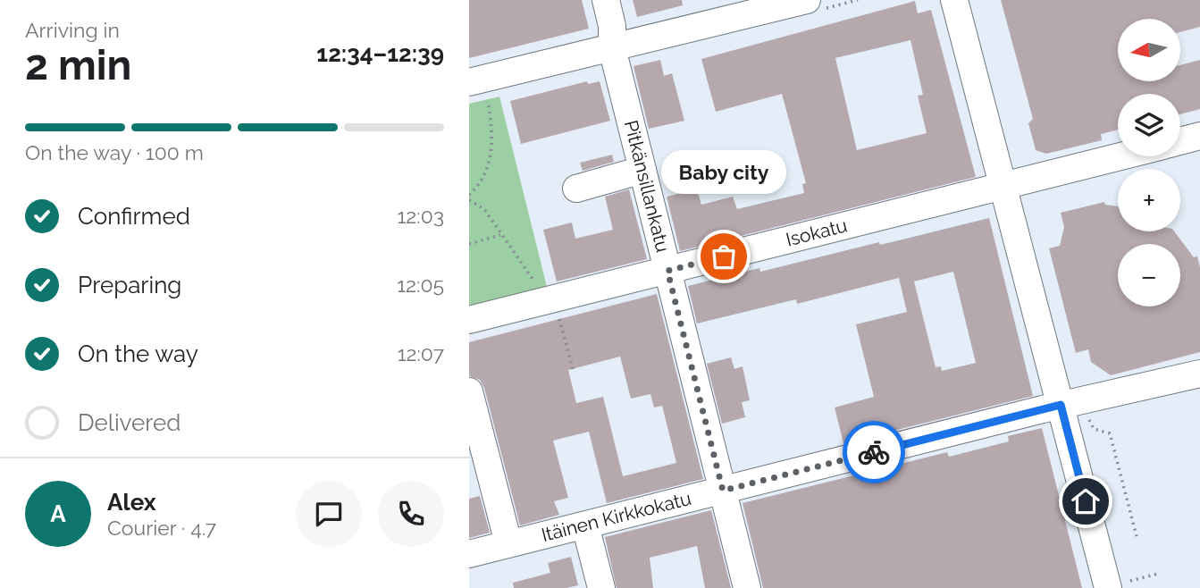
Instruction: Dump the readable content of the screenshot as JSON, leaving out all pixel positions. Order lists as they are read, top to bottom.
{
  "streets": {
    "street": ["Pitkänsillankatu", "Isokatu", "Itäinen Kirkkokatu"]
  },
  "crossings": [
    ["Pitkänsillankatu", "Isokatu"],
    ["Pitkänsillankatu", "Itäinen Kirkkokatu"]
  ],
  "places": ["Baby city"],
  "north": "left",
  "page": {
    "heading": ["2 min", "Arriving in", "12:34–12:39"],
    "panel": ["Alex", "Courier · 4.7"],
    "map_buttons": ["+", "−"],
    "bar": "On the way · 100 m",
    "bubble": "Baby city",
    "list": [
      ["Confirmed", "12:03"],
      ["Preparing", "12:05"],
      ["On the way", "12:07"],
      "Delivered"
    ],
    "round": "A"
  }
}
